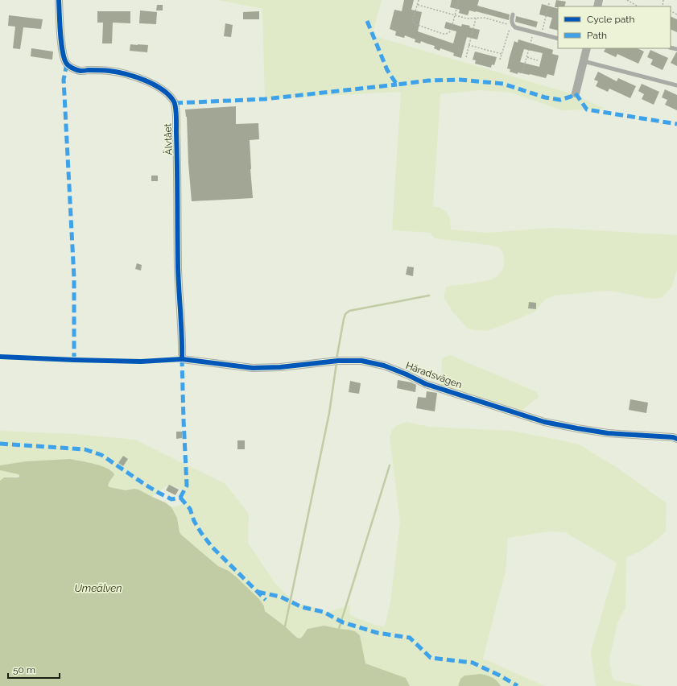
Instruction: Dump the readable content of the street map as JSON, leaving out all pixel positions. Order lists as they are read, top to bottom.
{
  "streets": {
    "street": ["Älvtået", "Häradsvägen"]
  },
  "crossings": [
    ["Älvtået", "Häradsvägen"]
  ],
  "water": ["Umeälven"],
  "legend": ["Cycle path", "Path"],
  "scale_bar": "50 m"
}
